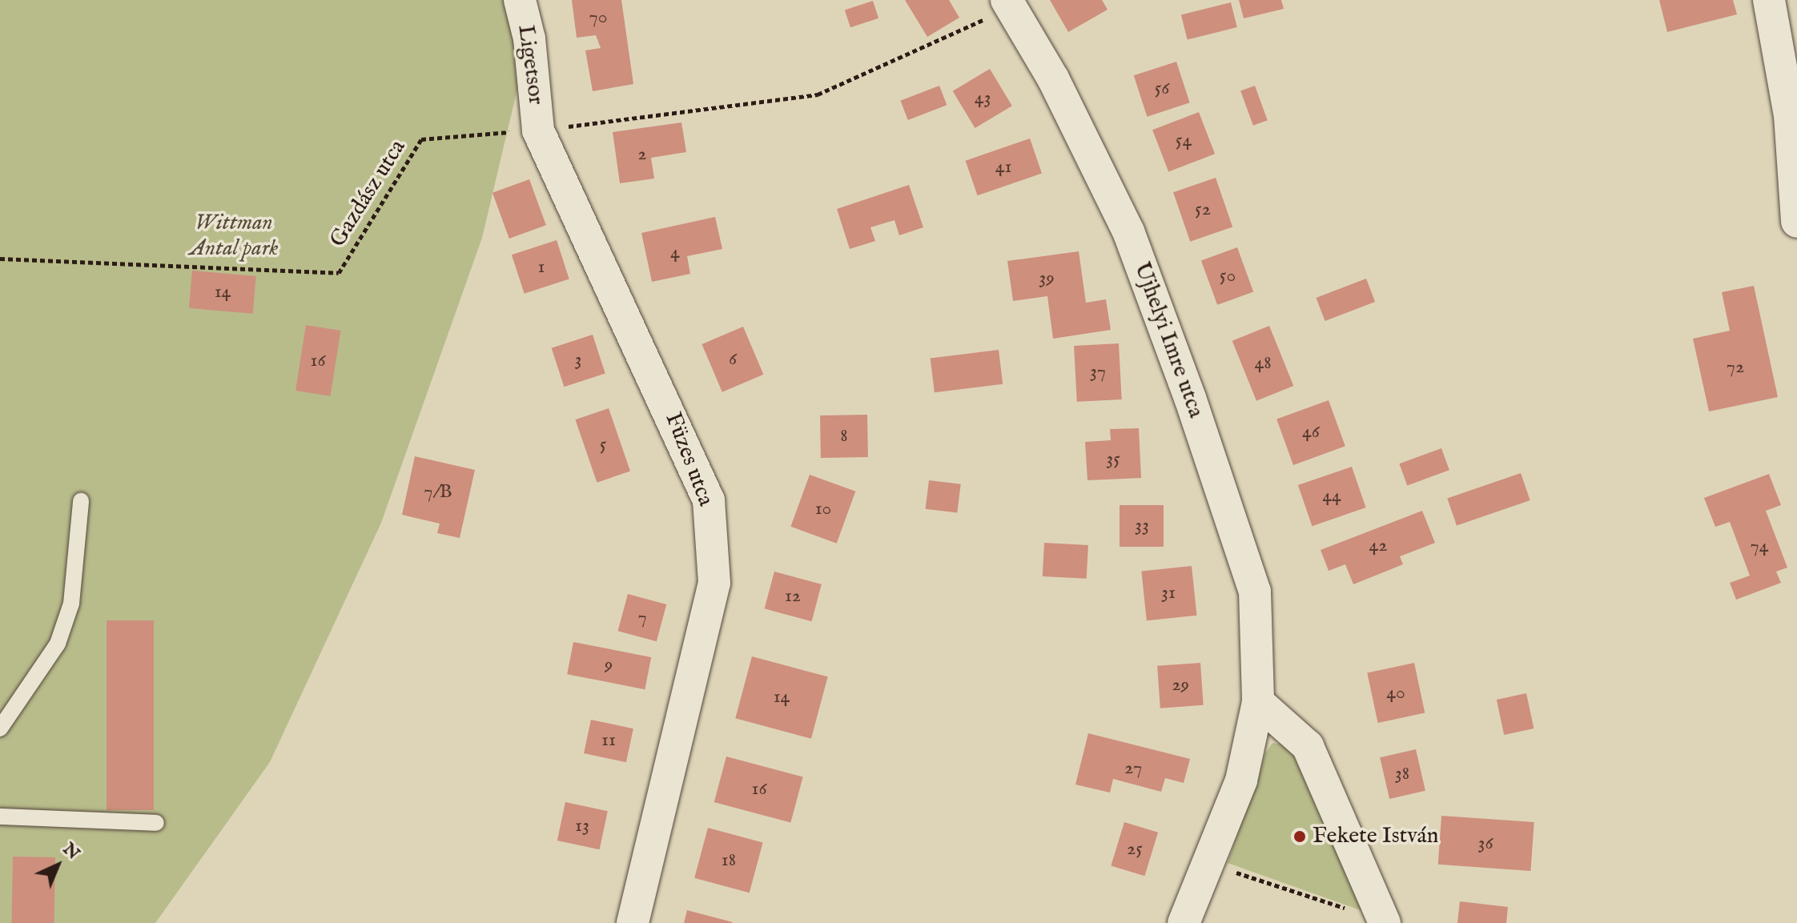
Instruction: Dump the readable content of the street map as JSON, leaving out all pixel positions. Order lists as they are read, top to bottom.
{
  "streets": {
    "street": ["Ligetsor", "Ujhelyi Imre utca", "Füzes utca"],
    "path": ["Gazdász utca"]
  },
  "crossings": [
    ["Ligetsor", "Gazdász utca"],
    ["Ligetsor", "Füzes utca"],
    ["Gazdász utca", "Füzes utca"]
  ],
  "parks": ["Wittman Antal park"],
  "places": ["Fekete István"],
  "house_numbers": [
    "70",
    "56",
    "43",
    "54",
    "2",
    "41",
    "52",
    "4",
    "1",
    "50",
    "39",
    "14",
    "6",
    "3",
    "16",
    "48",
    "72",
    "37",
    "46",
    "8",
    "5",
    "35",
    "7/B",
    "44",
    "10",
    "33",
    "42",
    "74",
    "31",
    "12",
    "7",
    "9",
    "29",
    "40",
    "14",
    "11",
    "27",
    "38",
    "16",
    "13",
    "36",
    "25",
    "18"
  ],
  "north": "top right"
}
